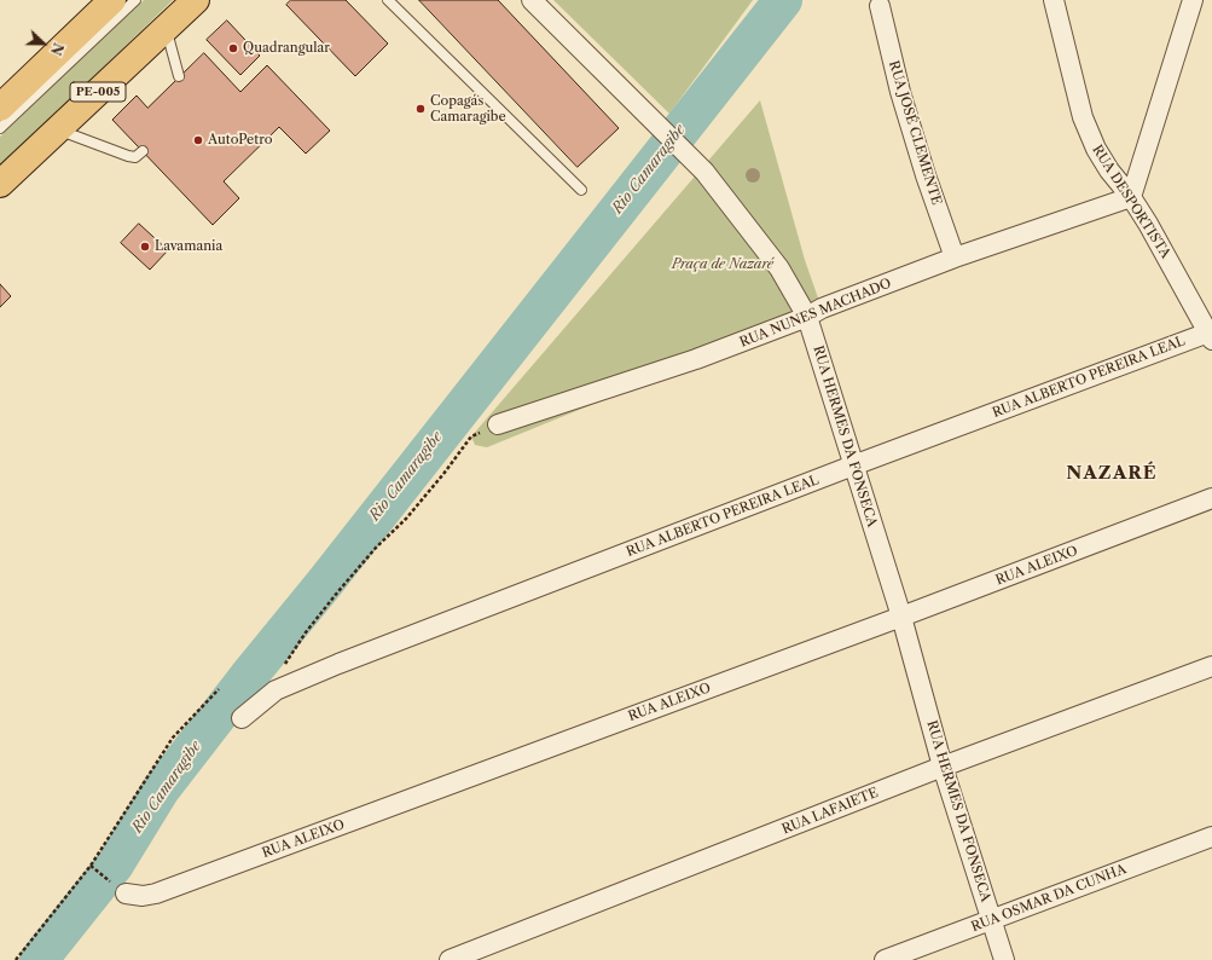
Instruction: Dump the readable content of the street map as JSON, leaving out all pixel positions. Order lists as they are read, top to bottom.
{
  "streets": {
    "main road": ["PE-005"],
    "street": [
      "RUA JOSÉ CLEMENTE",
      "RUA DESPORTISTA",
      "RUA NUNES MACHADO",
      "RUA ALBERTO PEREIRA LEAL",
      "RUA HERMES DA FONSECA",
      "RUA ALEIXO",
      "RUA LAFAIETE",
      "RUA OSMAR DA CUNHA"
    ]
  },
  "crossings": [
    ["RUA JOSÉ CLEMENTE", "RUA NUNES MACHADO"],
    ["RUA DESPORTISTA", "RUA NUNES MACHADO"],
    ["RUA DESPORTISTA", "RUA ALBERTO PEREIRA LEAL"],
    ["RUA NUNES MACHADO", "RUA HERMES DA FONSECA"],
    ["RUA ALBERTO PEREIRA LEAL", "RUA HERMES DA FONSECA"],
    ["RUA HERMES DA FONSECA", "RUA ALEIXO"],
    ["RUA HERMES DA FONSECA", "RUA LAFAIETE"],
    ["RUA HERMES DA FONSECA", "RUA OSMAR DA CUNHA"]
  ],
  "districts": ["NAZARÉ"],
  "water": ["Rio Camaragibe"],
  "parks": ["Praça de Nazaré"],
  "places": [
    "Quadrangular",
    "Copagás Camaragibe",
    "AutoPetro",
    "Lavamania"
  ],
  "north": "right"
}
